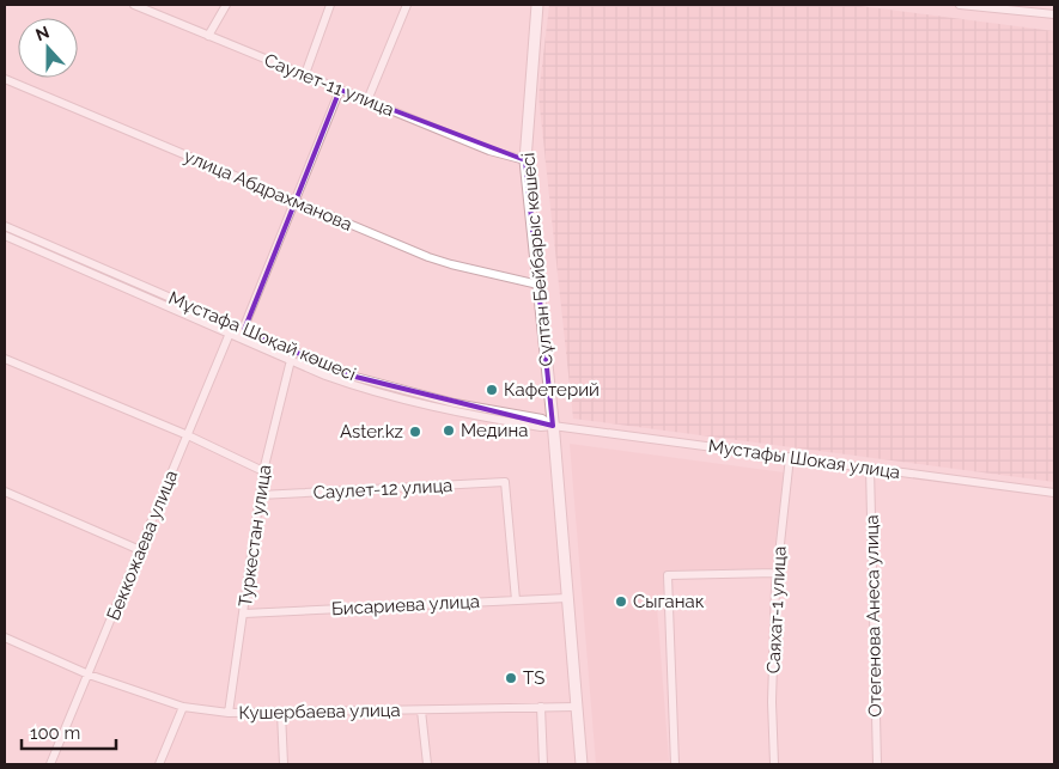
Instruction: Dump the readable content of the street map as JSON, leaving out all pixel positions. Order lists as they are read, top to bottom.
{
  "streets": {
    "main road": ["Сұлтан Бейбарыс көшесі"],
    "street": [
      "Саулет-11 улица",
      "улица Абдрахманова",
      "Мұстафа Шоқай көшесі",
      "Мустафы Шокая улица",
      "Саулет-12 улица",
      "Туркестан улица",
      "Беккожаева улица",
      "Бисариева улица",
      "Саяхат-1 улица",
      "Отегенова Анеса улица",
      "Кушербаева улица"
    ]
  },
  "crossings": [
    ["Саулет-11 улица", "Сұлтан Бейбарыс көшесі"],
    ["улица Абдрахманова", "Сұлтан Бейбарыс көшесі"],
    ["Сұлтан Бейбарыс көшесі", "Мұстафа Шоқай көшесі"],
    ["Сұлтан Бейбарыс көшесі", "Мустафы Шокая улица"],
    ["Сұлтан Бейбарыс көшесі", "Бисариева улица"],
    ["Сұлтан Бейбарыс көшесі", "Кушербаева улица"],
    ["Мұстафа Шоқай көшесі", "Мустафы Шокая улица"],
    ["Мұстафа Шоқай көшесі", "Туркестан улица"],
    ["Мұстафа Шоқай көшесі", "Беккожаева улица"],
    ["Мустафы Шокая улица", "Саяхат-1 улица"],
    ["Мустафы Шокая улица", "Отегенова Анеса улица"],
    ["Саулет-12 улица", "Туркестан улица"],
    ["Саулет-12 улица", "Бисариева улица"],
    ["Туркестан улица", "Бисариева улица"],
    ["Туркестан улица", "Кушербаева улица"],
    ["Беккожаева улица", "Кушербаева улица"]
  ],
  "places": [
    "Кафетерий",
    "Медина",
    "Aster.kz",
    "Сыганак",
    "TS"
  ],
  "scale_bar": "100 m",
  "north": "top"
}
